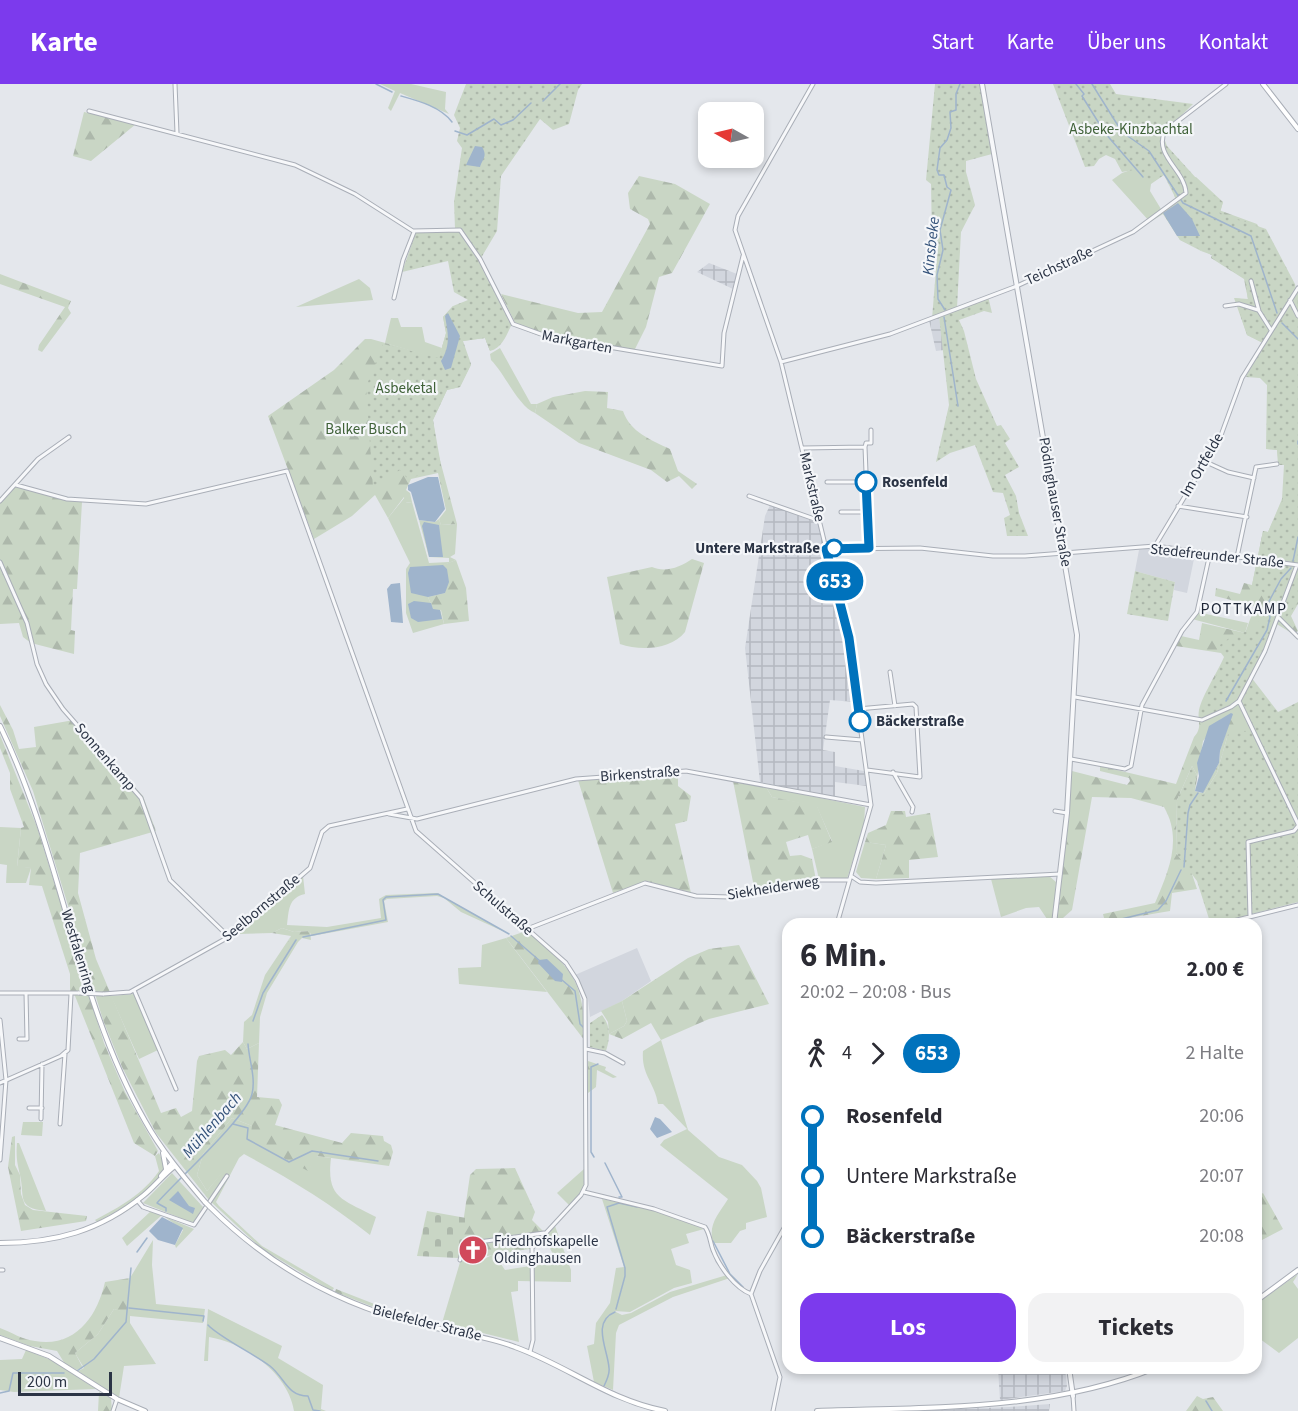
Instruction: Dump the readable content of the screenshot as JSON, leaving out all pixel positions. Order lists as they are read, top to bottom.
{
  "streets": {
    "main road": ["Westfalenring", "Bielefelder Straße"],
    "street": [
      "Teichstraße",
      "Markgarten",
      "Im Ortfelde",
      "Markstraße",
      "Pödinghauser Straße",
      "Stedefreunder Straße",
      "Sonnenkamp",
      "Birkenstraße",
      "Siekheiderweg",
      "Seelbornstraße",
      "Schulstraße"
    ]
  },
  "crossings": [
    ["Teichstraße", "Markstraße"],
    ["Teichstraße", "Pödinghauser Straße"],
    ["Markgarten", "Markstraße"],
    ["Im Ortfelde", "Stedefreunder Straße"],
    ["Markstraße", "Stedefreunder Straße"],
    ["Markstraße", "Birkenstraße"],
    ["Markstraße", "Siekheiderweg"],
    ["Pödinghauser Straße", "Stedefreunder Straße"],
    ["Pödinghauser Straße", "Siekheiderweg"],
    ["Sonnenkamp", "Seelbornstraße"],
    ["Birkenstraße", "Seelbornstraße"],
    ["Birkenstraße", "Schulstraße"],
    ["Siekheiderweg", "Schulstraße"],
    ["Seelbornstraße", "Schulstraße"],
    ["Westfalenring", "Bielefelder Straße"]
  ],
  "districts": ["POTTKAMP"],
  "water": ["Kinsbeke", "Mühlenbach"],
  "parks": ["Asbeke-Kinzbachtal", "Asbeketal", "Balker Busch"],
  "places": {
    "other": ["Rosenfeld", "Untere Markstraße", "Bäckerstraße"],
    "church": ["Friedhofskapelle Oldinghausen"]
  },
  "lines": ["bus line 653"],
  "scale_bar": "200 m",
  "north": "left",
  "page": {
    "header": "Karte",
    "nav": [
      "Start",
      "Karte",
      "Über uns",
      "Kontakt"
    ],
    "on_map": "653",
    "heading": ["6 Min.", "20:02 – 20:08 · Bus", "2.00 €"],
    "legs": ["4", "653", "2 Halte"],
    "list": [
      {
        "name": "Rosenfeld",
        "value": "20:06"
      },
      {
        "name": "Untere Markstraße",
        "value": "20:07"
      },
      {
        "name": "Bäckerstraße",
        "value": "20:08"
      }
    ],
    "buttons": ["Los", "Tickets"],
    "scale": "200 m"
  }
}
